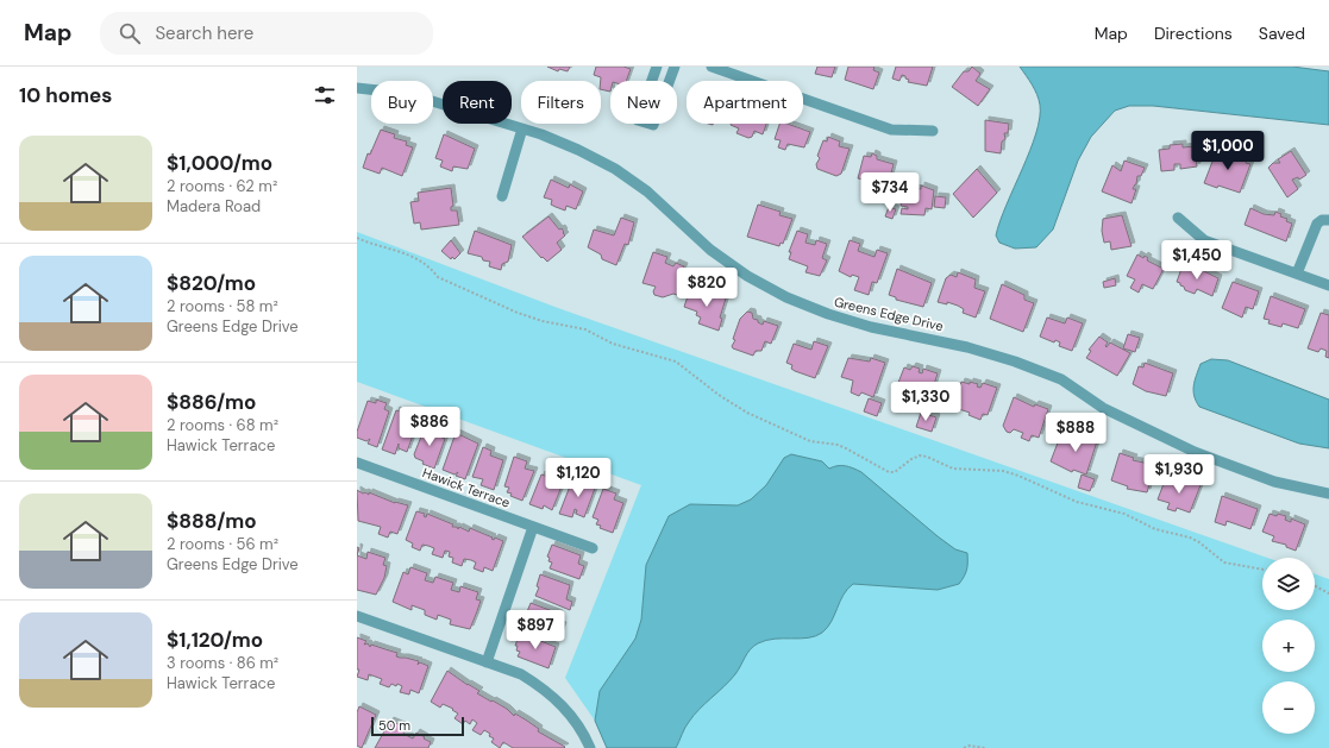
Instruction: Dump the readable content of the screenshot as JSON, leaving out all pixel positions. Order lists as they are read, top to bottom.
{
  "streets": {
    "street": ["Greens Edge Drive", "Hawick Terrace"]
  },
  "scale_bar": "50 m",
  "page": {
    "header": "Map",
    "search": "Search here",
    "nav": ["Map", "Directions", "Saved"],
    "heading": "10 homes",
    "chip": [
      "Buy",
      "Rent",
      "Filters",
      "New",
      "Apartment"
    ],
    "list": [
      {
        "name": "$1,000/mo",
        "note": "2 rooms · 62 m² · Madera Road"
      },
      {
        "name": "$820/mo",
        "note": "2 rooms · 58 m² · Greens Edge Drive"
      },
      {
        "name": "$886/mo",
        "note": "2 rooms · 68 m² · Hawick Terrace"
      },
      {
        "name": "$888/mo",
        "note": "2 rooms · 56 m² · Greens Edge Drive"
      },
      {
        "name": "$1,120/mo",
        "note": "3 rooms · 86 m² · Hawick Terrace"
      }
    ],
    "price": [
      "$1,000",
      "$734",
      "$1,450",
      "$820",
      "$1,330",
      "$886",
      "$888",
      "$1,930",
      "$1,120",
      "$897"
    ],
    "map_buttons": ["+", "−"],
    "scale": "50 m"
  }
}
